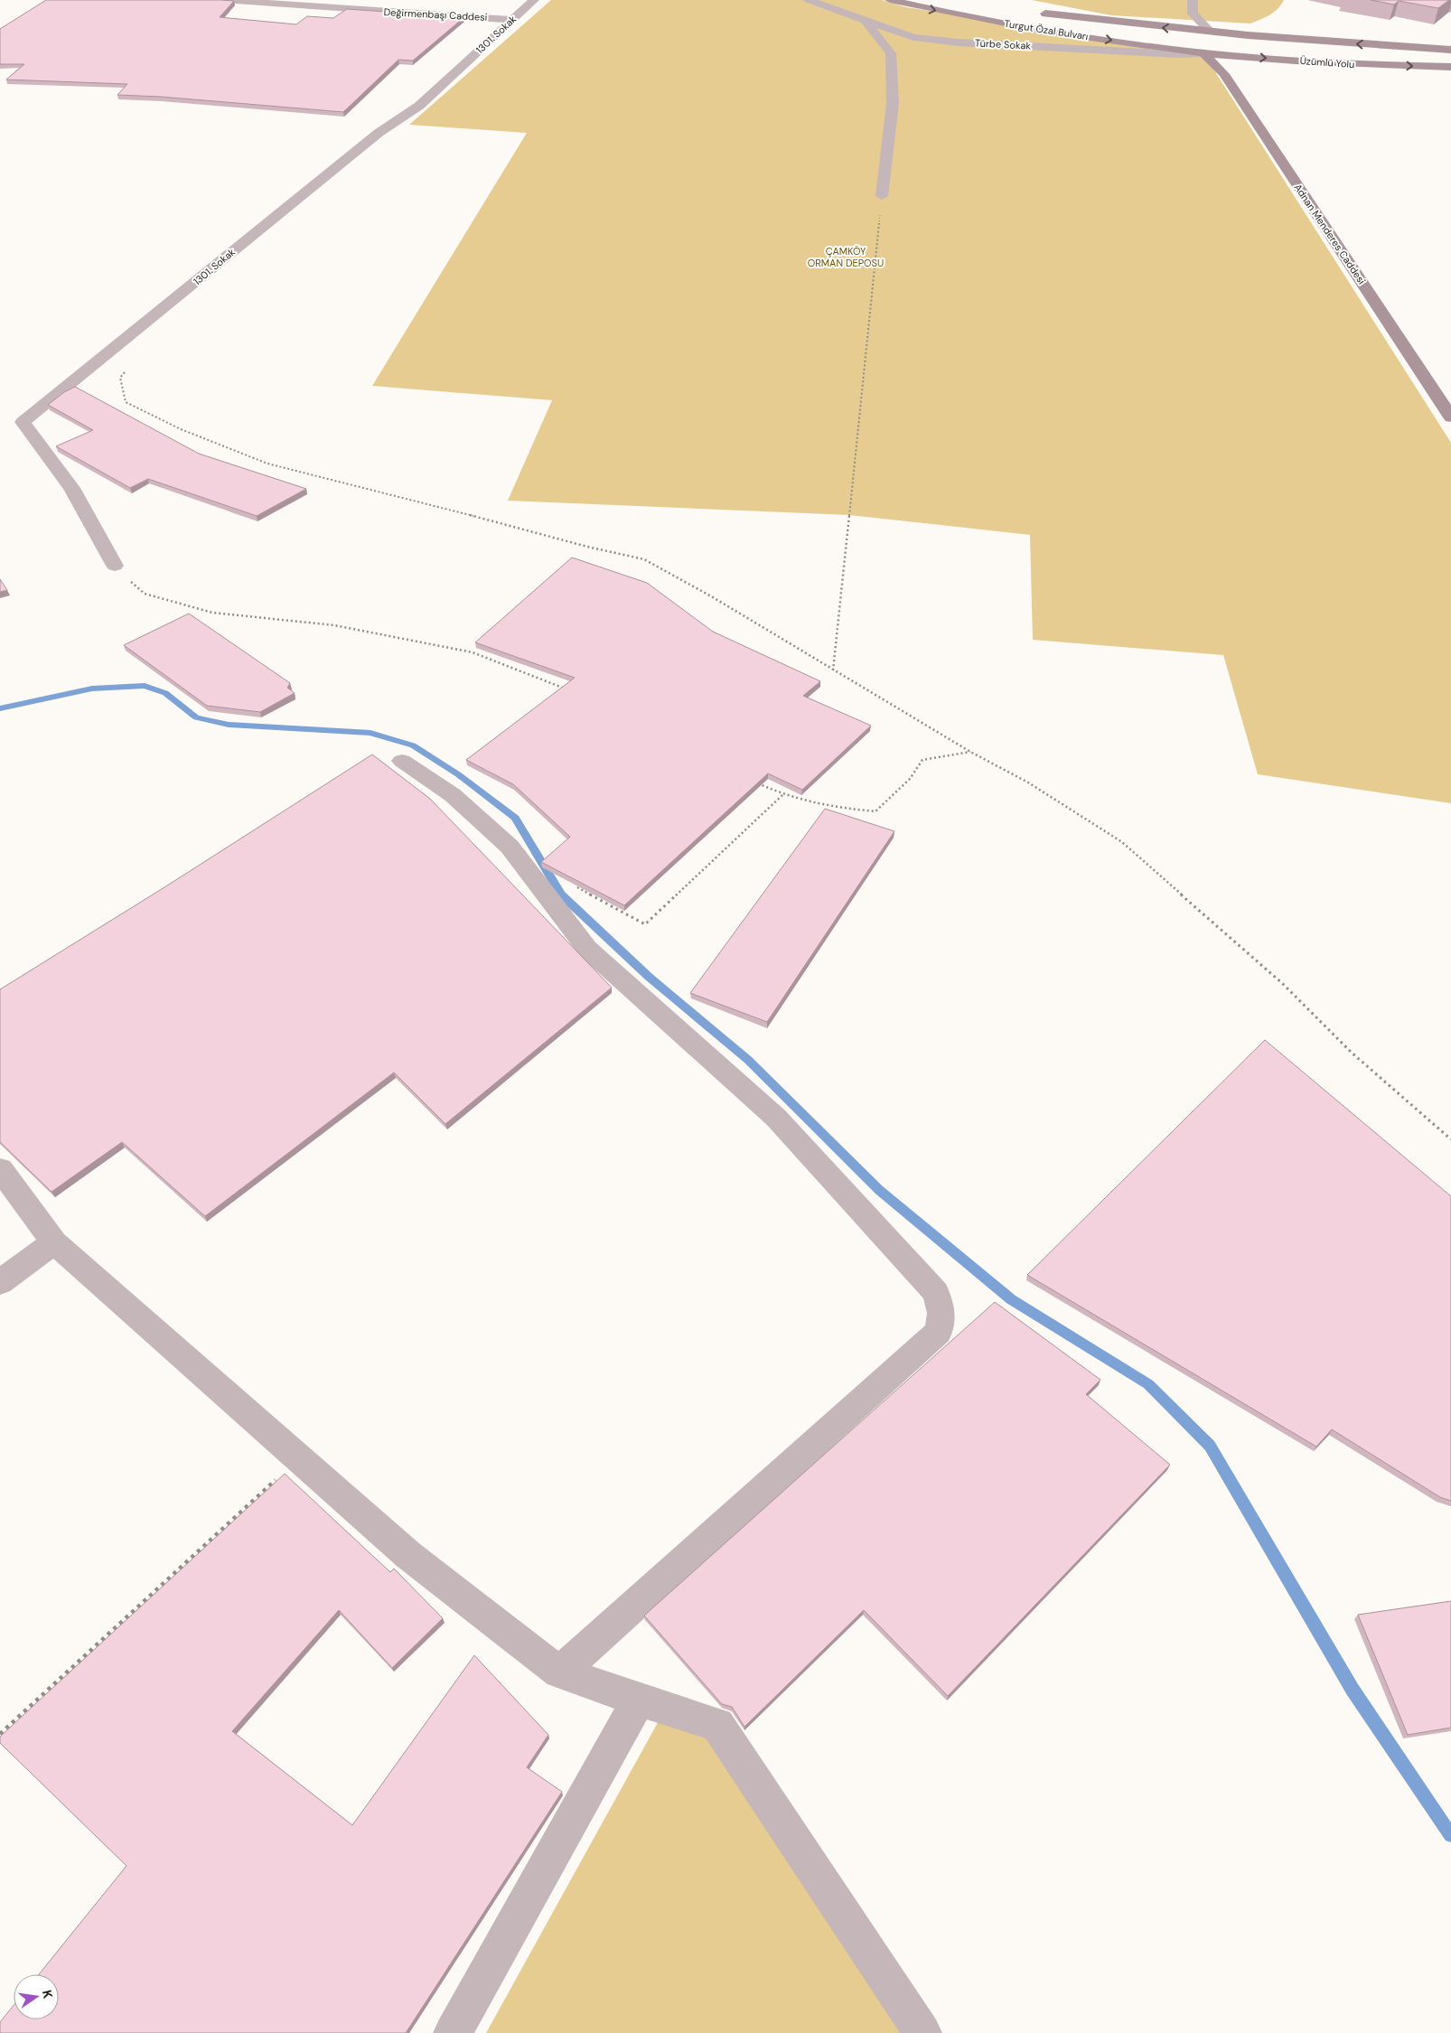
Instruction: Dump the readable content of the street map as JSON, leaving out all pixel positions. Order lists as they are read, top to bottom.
{
  "streets": {
    "main road": ["Turgut Özal Bulvarı", "Üzümlü Yolu", "Adnan Menderes Caddesi"],
    "street": ["Değirmenbaşı Caddesi", "1301. Sokak", "Türbe Sokak"]
  },
  "crossings": [
    ["Değirmenbaşı Caddesi", "1301. Sokak"],
    ["Turgut Özal Bulvarı", "Türbe Sokak"],
    ["Turgut Özal Bulvarı", "Üzümlü Yolu"],
    ["Turgut Özal Bulvarı", "Adnan Menderes Caddesi"],
    ["Türbe Sokak", "Üzümlü Yolu"],
    ["Türbe Sokak", "Adnan Menderes Caddesi"],
    ["Üzümlü Yolu", "Adnan Menderes Caddesi"]
  ],
  "parks": ["ÇAMKÖY ORMAN DEPOSU"],
  "north": "right"
}
